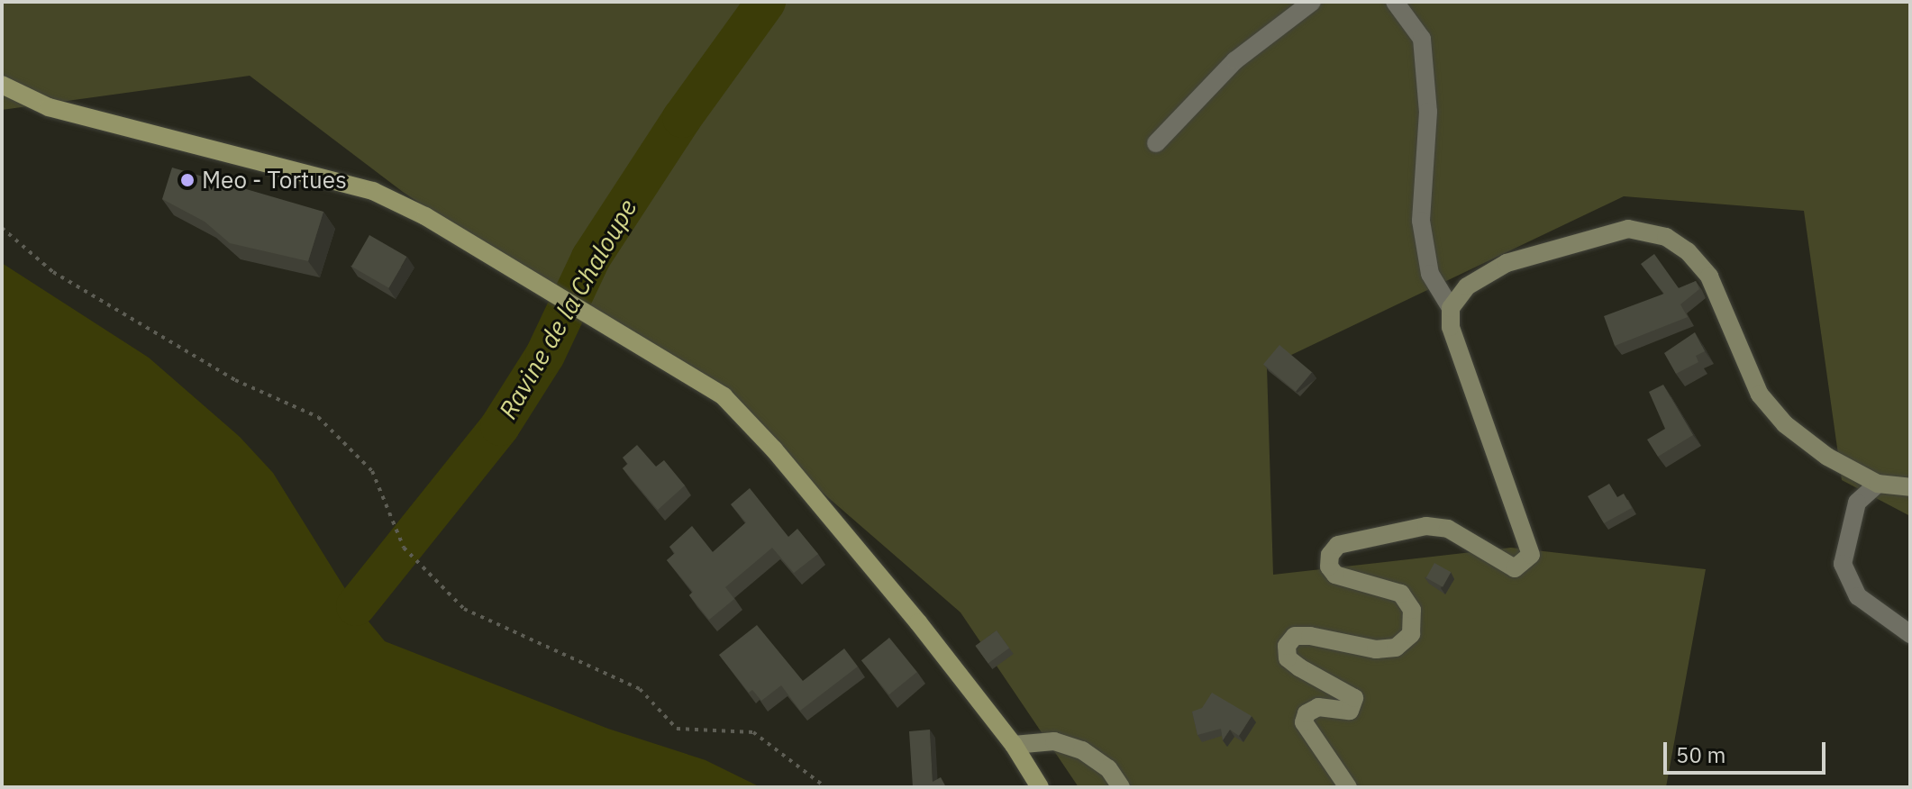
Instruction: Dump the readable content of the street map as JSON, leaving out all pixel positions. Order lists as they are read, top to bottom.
{
  "water": ["Ravine de la Chaloupe"],
  "places": ["Meo - Tortues"],
  "scale_bar": "50 m"
}
